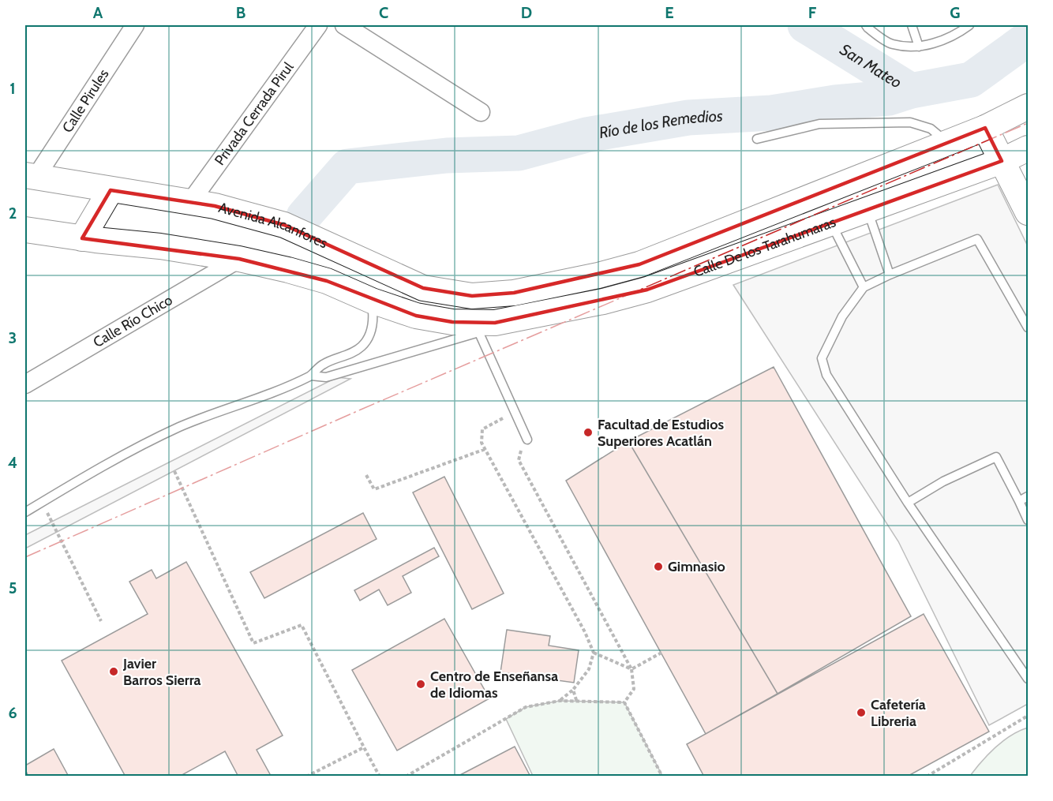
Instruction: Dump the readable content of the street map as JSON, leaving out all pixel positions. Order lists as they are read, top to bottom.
{
  "streets": {
    "main road": ["Avenida Alcanfores", "Calle De los Tarahumaras"],
    "street": ["Calle Pirules", "Privada Cerrada Pirul", "Calle Río Chico"]
  },
  "crossings": [
    ["Calle Pirules", "Avenida Alcanfores"],
    ["Privada Cerrada Pirul", "Avenida Alcanfores"],
    ["Avenida Alcanfores", "Calle De los Tarahumaras"]
  ],
  "water": ["San Mateo", "Río de los Remedios"],
  "places": [
    "Facultad de Estudios Superiores Acatlán",
    "Gimnasio",
    "Javier Barros Sierra",
    "Centro de Enseñansa de Idiomas",
    "Cafetería Libreria"
  ],
  "grid": {
    "columns": [
      "A",
      "B",
      "C",
      "D",
      "E",
      "F",
      "G"
    ],
    "rows": [
      "1",
      "2",
      "3",
      "4",
      "5",
      "6"
    ]
  }
}
